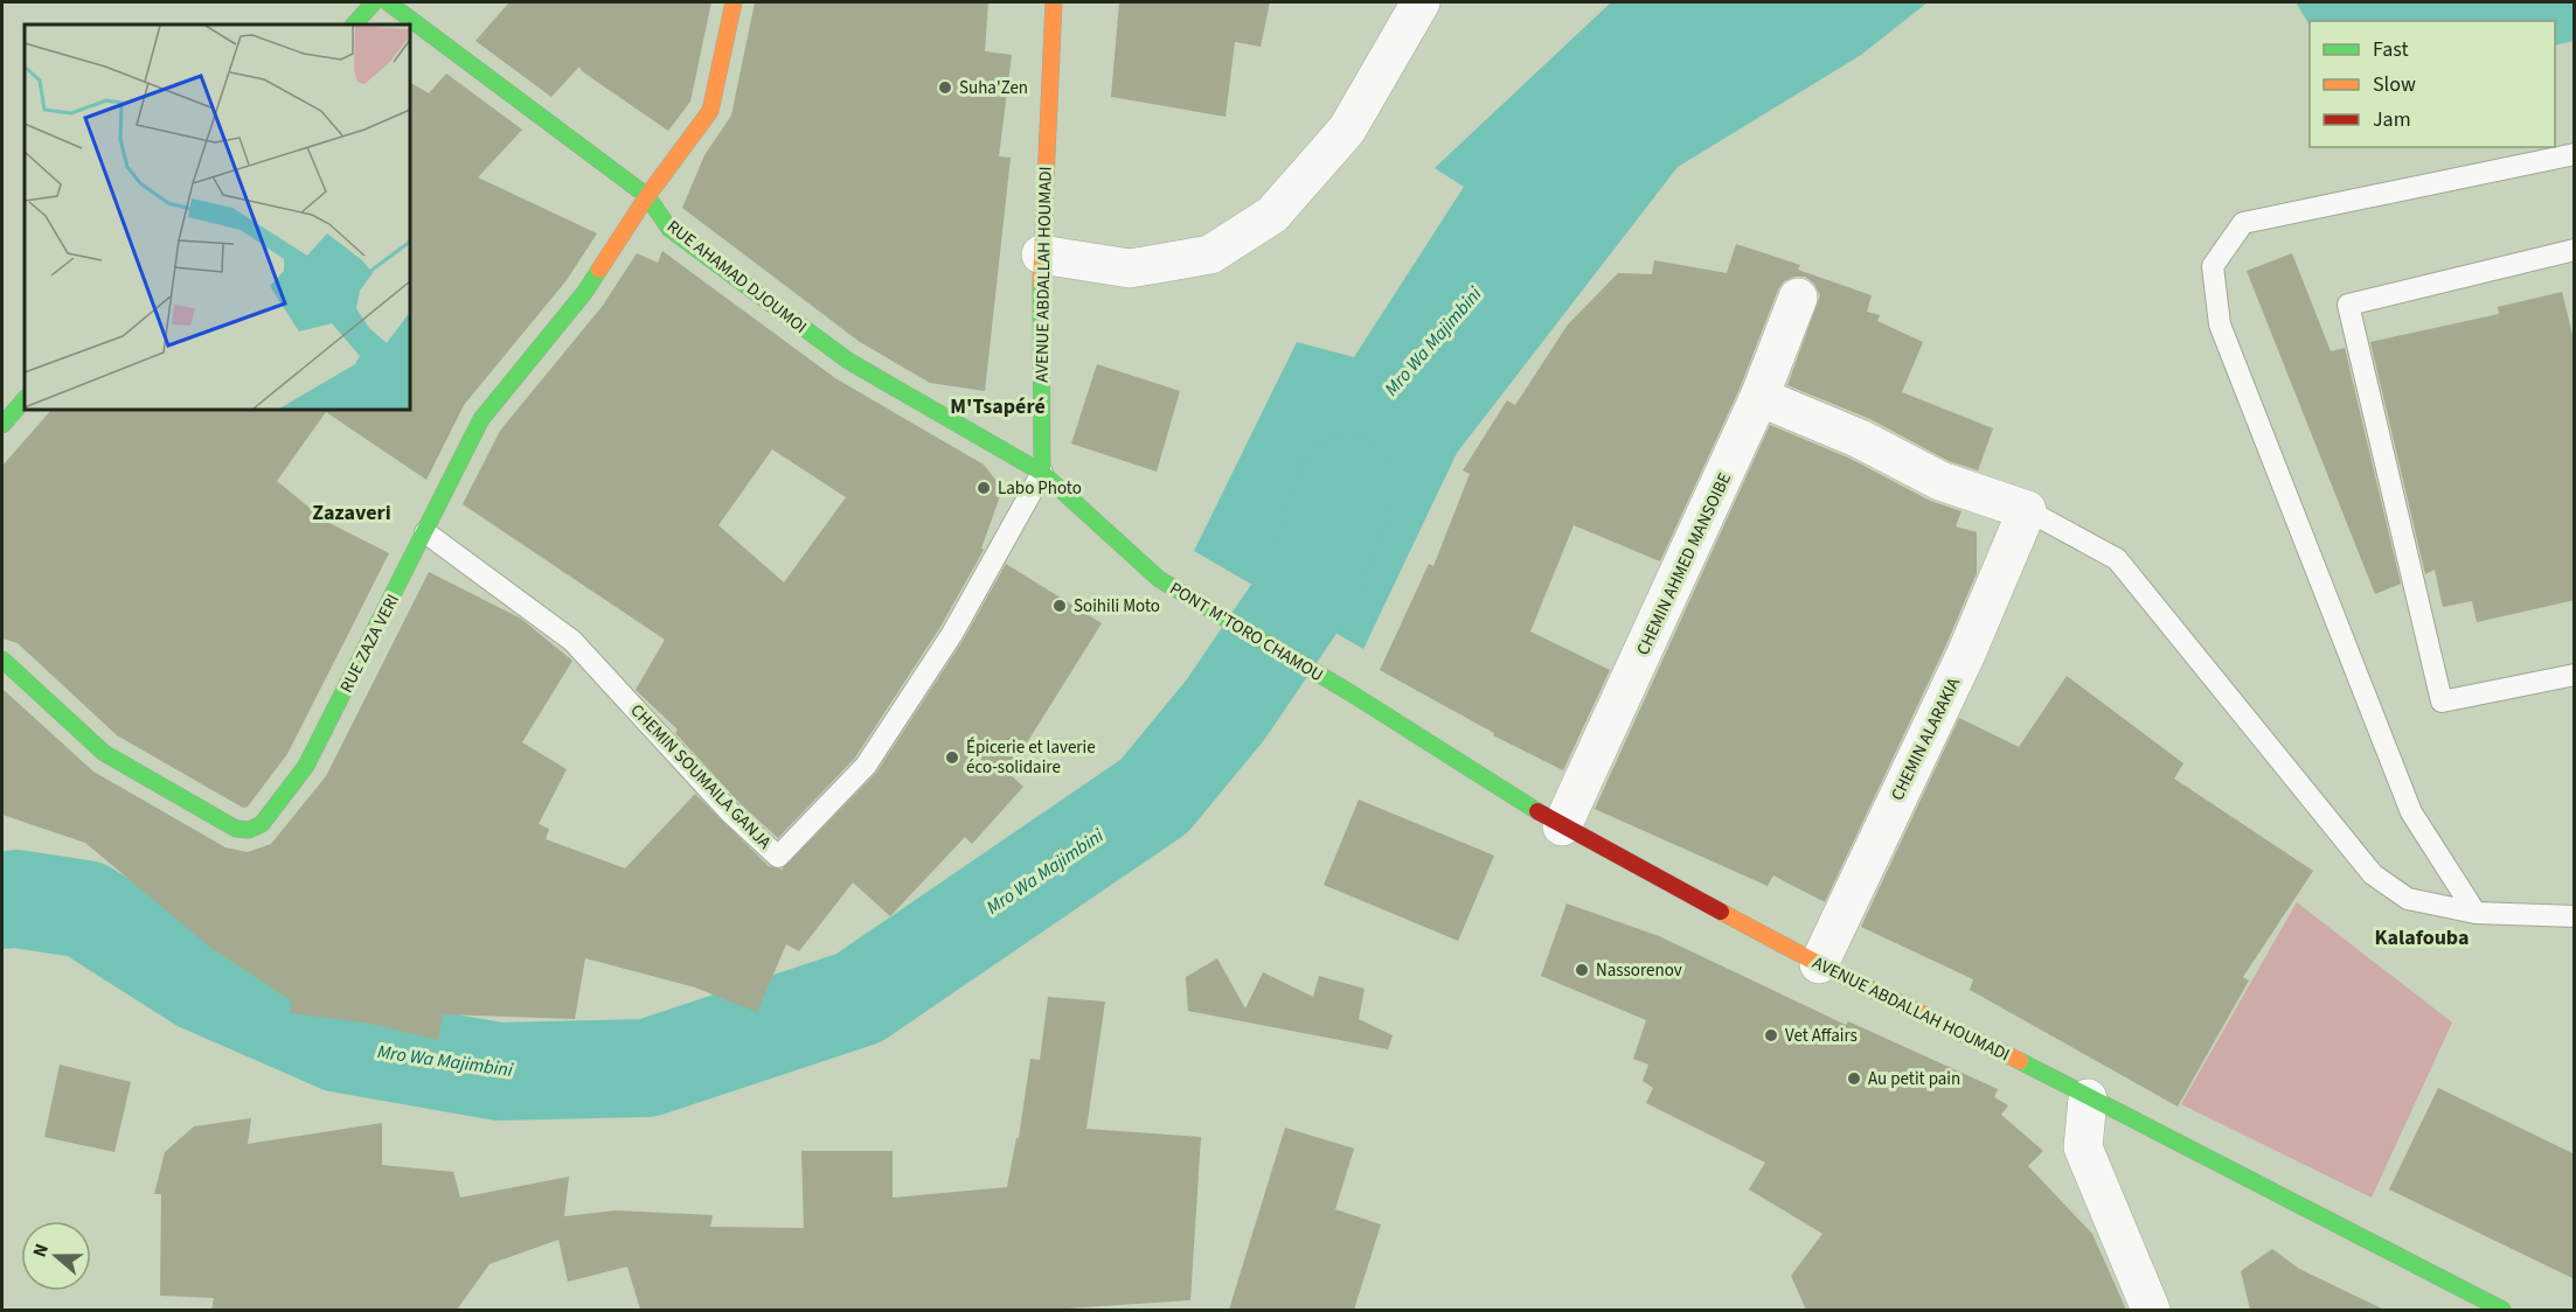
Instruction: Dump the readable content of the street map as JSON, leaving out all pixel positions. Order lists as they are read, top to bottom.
{
  "streets": {
    "main road": [
      "AVENUE ABDALLAH HOUMADI",
      "RUE AHAMAD DJOUMOI",
      "PONT M'TORO CHAMOU",
      "RUE ZAZA VERI"
    ],
    "street": ["CHEMIN AHMED MANSOIBE", "CHEMIN ALARAKIA"],
    "lane": ["CHEMIN SOUMAILA GANJA"]
  },
  "crossings": [
    ["AVENUE ABDALLAH HOUMADI", "RUE AHAMAD DJOUMOI"],
    ["AVENUE ABDALLAH HOUMADI", "CHEMIN AHMED MANSOIBE"],
    ["AVENUE ABDALLAH HOUMADI", "PONT M'TORO CHAMOU"],
    ["AVENUE ABDALLAH HOUMADI", "CHEMIN ALARAKIA"],
    ["AVENUE ABDALLAH HOUMADI", "CHEMIN SOUMAILA GANJA"],
    ["RUE AHAMAD DJOUMOI", "PONT M'TORO CHAMOU"],
    ["RUE AHAMAD DJOUMOI", "RUE ZAZA VERI"],
    ["RUE AHAMAD DJOUMOI", "CHEMIN SOUMAILA GANJA"],
    ["PONT M'TORO CHAMOU", "CHEMIN SOUMAILA GANJA"],
    ["RUE ZAZA VERI", "CHEMIN SOUMAILA GANJA"]
  ],
  "districts": ["M'Tsapéré", "Zazaveri", "Kalafouba"],
  "water": ["Mro Wa Majimbini"],
  "places": [
    "Suha'Zen",
    "Labo Photo",
    "Soihili Moto",
    "Épicerie et laverie éco-solidaire",
    "Nassorenov",
    "Vet Affairs",
    "Au petit pain"
  ],
  "legend": ["Fast", "Slow", "Jam"],
  "north": "left"
}
